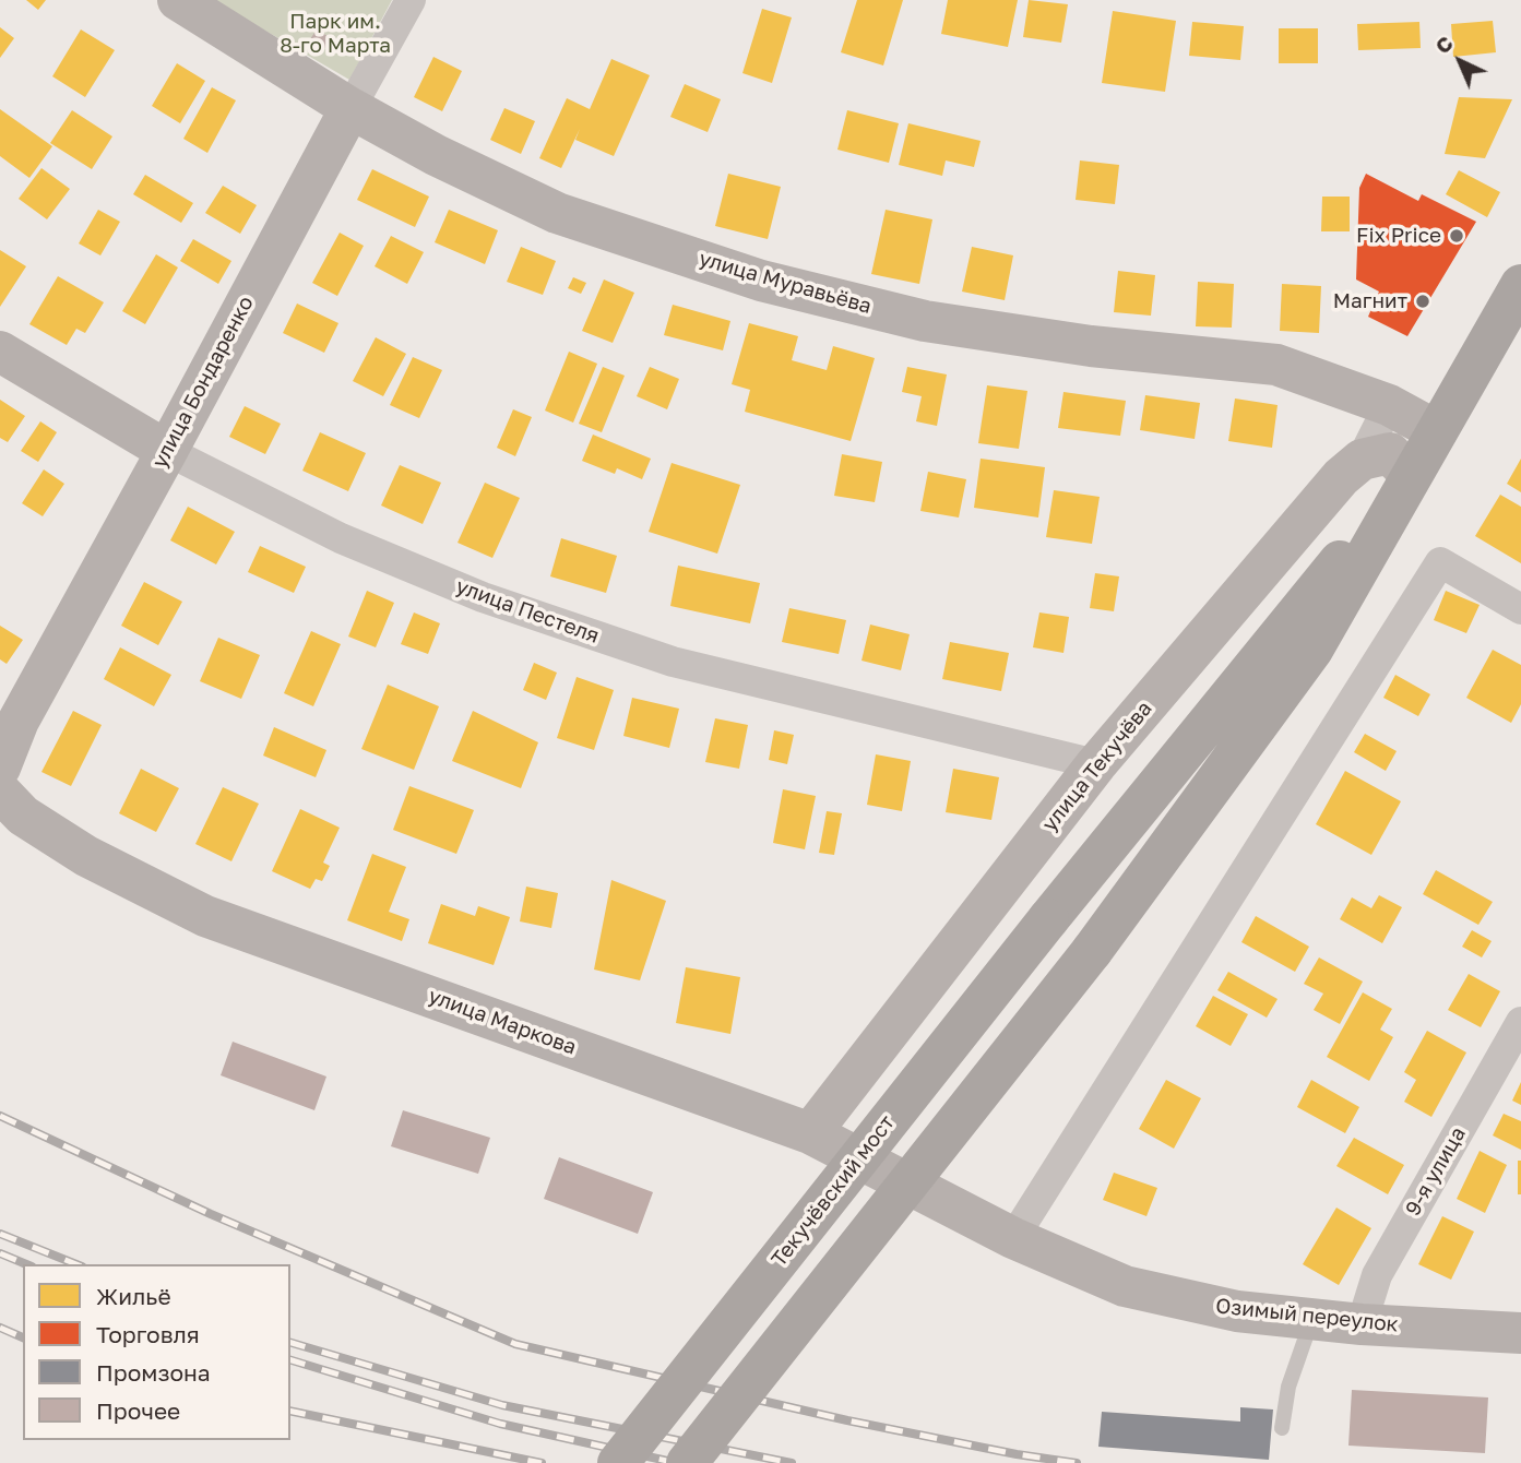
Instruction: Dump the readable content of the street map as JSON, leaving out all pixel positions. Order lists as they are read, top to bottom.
{
  "streets": {
    "main road": ["Текучёвский мост"],
    "street": [
      "улица Муравьёва",
      "улица Бондаренко",
      "улица Пестеля",
      "улица Текучёва",
      "улица Маркова",
      "9-я улица",
      "Озимый переулок"
    ]
  },
  "crossings": [
    ["улица Муравьёва", "улица Бондаренко"],
    ["улица Муравьёва", "Текучёвский мост"],
    ["улица Бондаренко", "улица Пестеля"],
    ["улица Пестеля", "улица Текучёва"],
    ["улица Текучёва", "улица Маркова"],
    ["улица Маркова", "Озимый переулок"],
    ["9-я улица", "Озимый переулок"]
  ],
  "parks": ["Парк им. 8-го Марта"],
  "places": ["Fix Price", "Магнит"],
  "legend": [
    "Жильё",
    "Торговля",
    "Промзона",
    "Прочее"
  ],
  "north": "top left"
}
